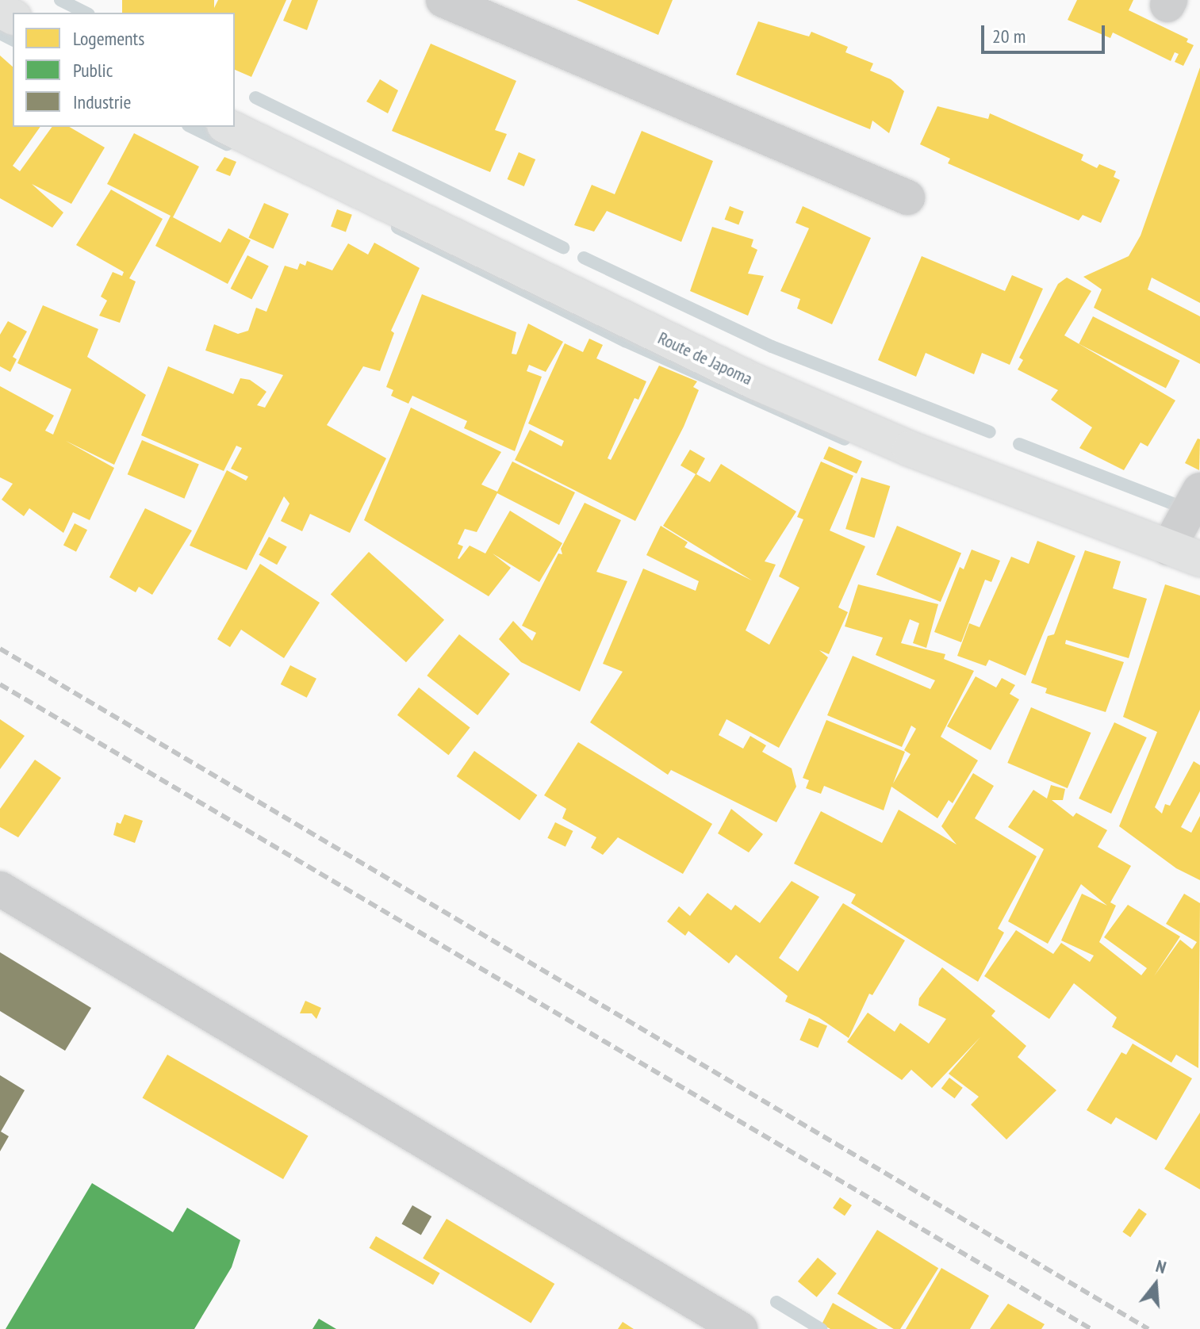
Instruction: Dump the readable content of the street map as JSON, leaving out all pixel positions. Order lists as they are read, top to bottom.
{
  "streets": {
    "main road": ["Route de Japoma"]
  },
  "legend": ["Logements", "Public", "Industrie"],
  "scale_bar": "20 m",
  "north": "top"
}
